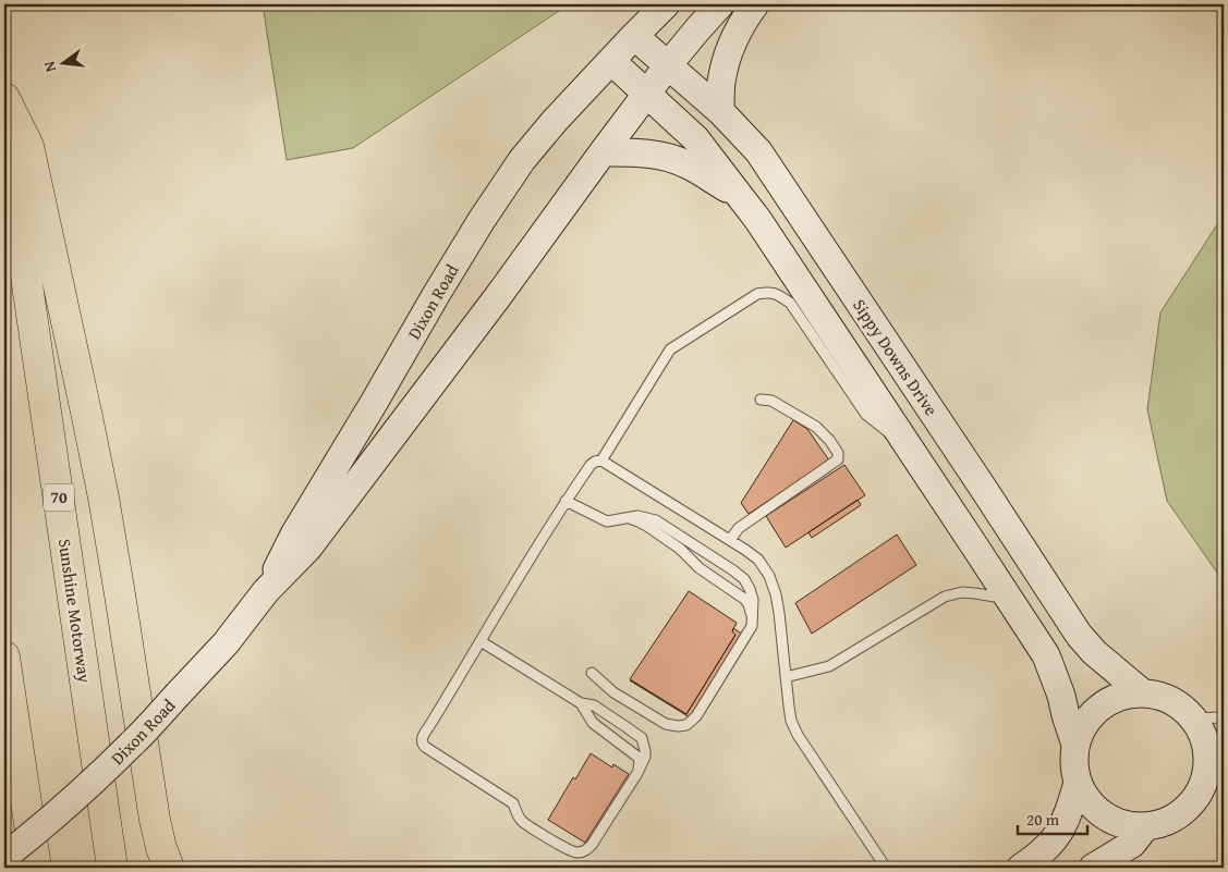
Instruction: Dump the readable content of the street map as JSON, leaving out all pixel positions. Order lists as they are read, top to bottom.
{
  "streets": {
    "highway": ["70", "Sunshine Motorway"],
    "main road": ["Dixon Road", "Sippy Downs Drive"]
  },
  "crossings": [
    ["Dixon Road", "Sippy Downs Drive"]
  ],
  "scale_bar": "20 m",
  "north": "left"
}
